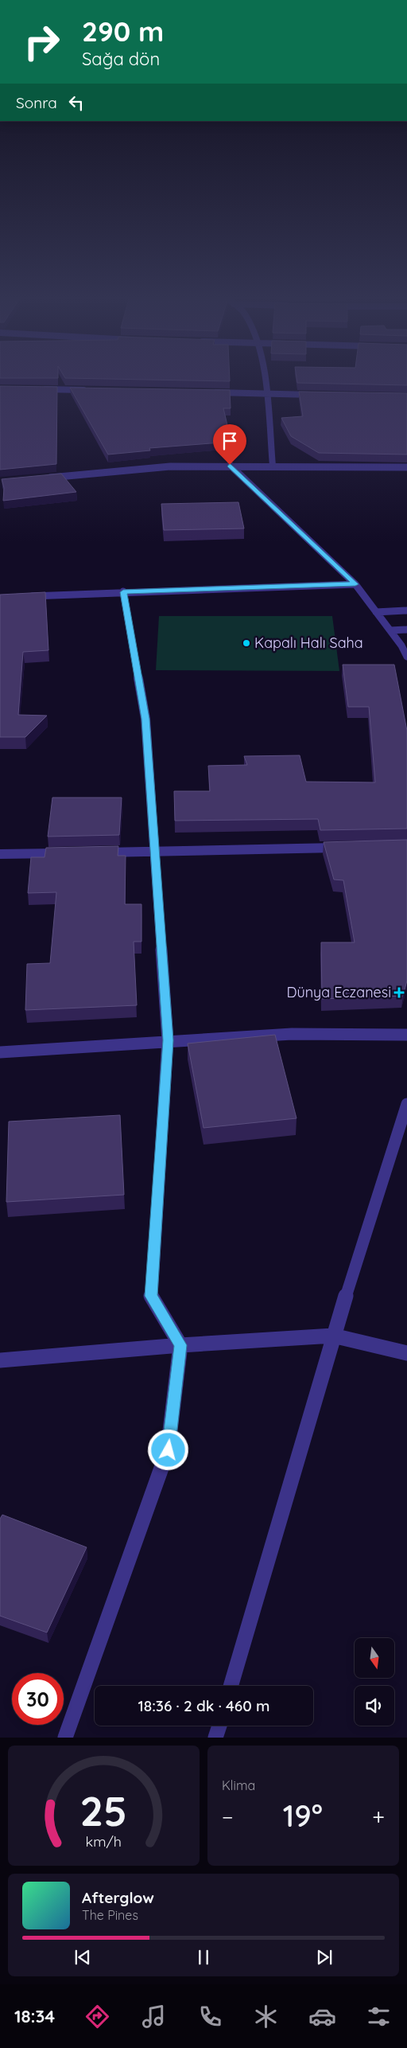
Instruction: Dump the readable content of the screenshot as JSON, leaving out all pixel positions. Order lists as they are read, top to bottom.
{
  "places": {
    "other": ["Kapalı Halı Saha"],
    "health": ["Dünya Eczanesi"]
  },
  "north": "bottom",
  "page": {
    "turn": ["290 m", "Sağa dön"],
    "then": "Sonra",
    "limit": "30",
    "trip": "18:36 · 2 dk · 460 m",
    "tile": "Klima",
    "heat": ["−", "19°", "+"],
    "song": ["Afterglow", "The Pines"],
    "tabs": "18:34",
    "gauge": ["25", "km/h"]
  }
}
